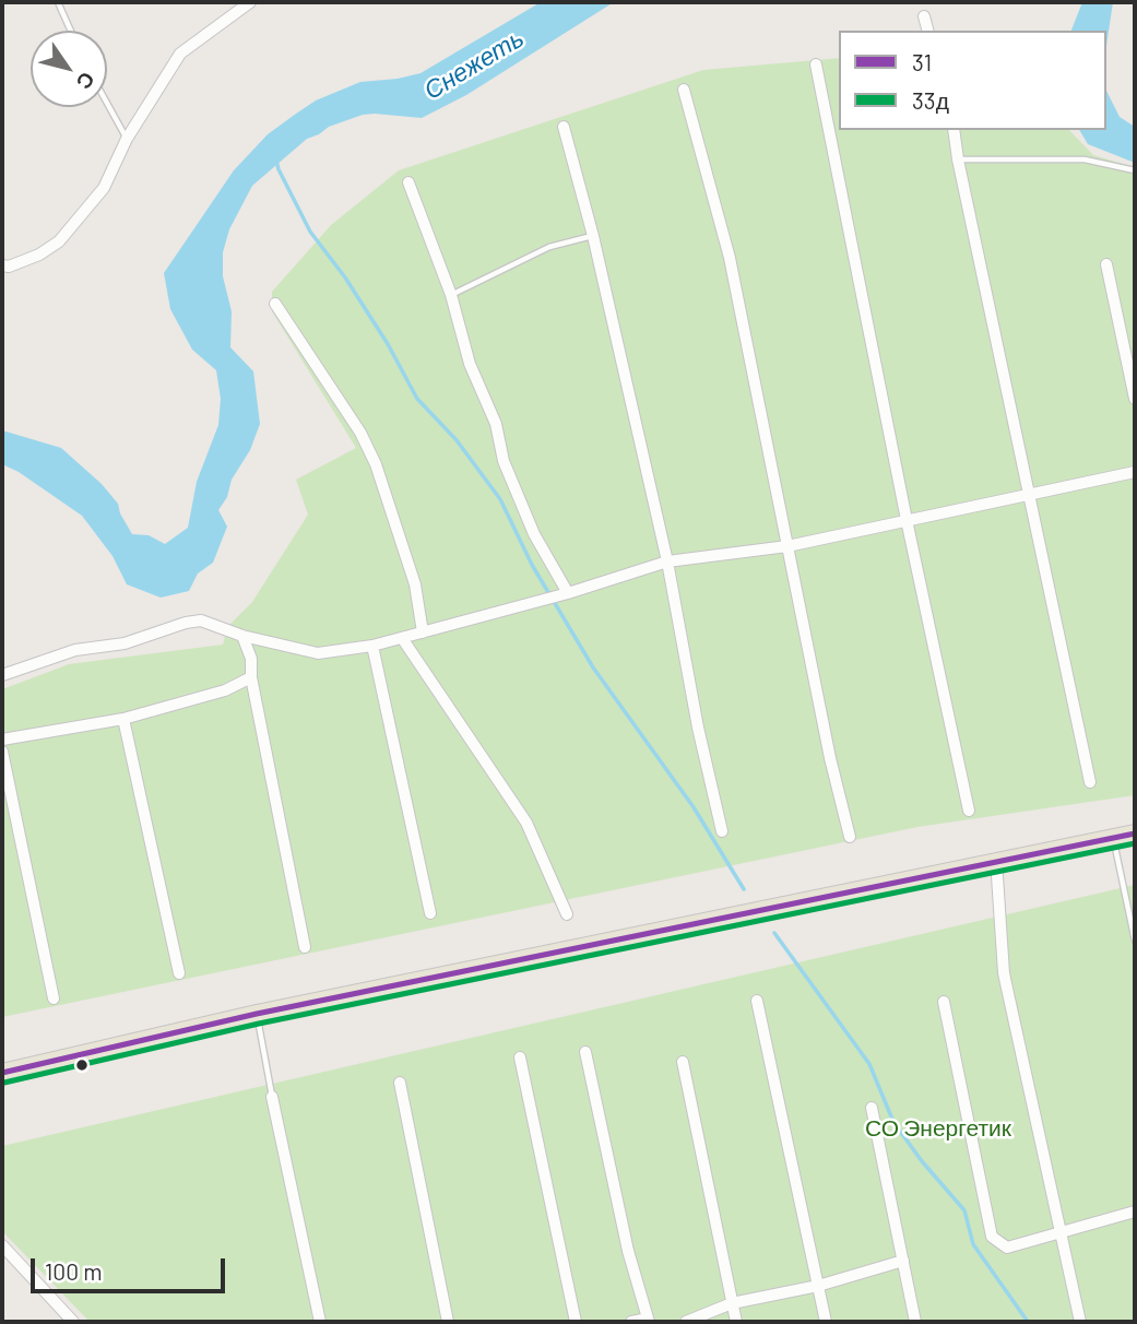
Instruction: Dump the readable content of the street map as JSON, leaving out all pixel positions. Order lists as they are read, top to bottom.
{
  "water": ["Снежеть"],
  "parks": ["СО Энергетик"],
  "lines": ["transit line 31", "transit line 33д"],
  "legend": ["31", "33д"],
  "scale_bar": "100 m",
  "north": "bottom right"
}
